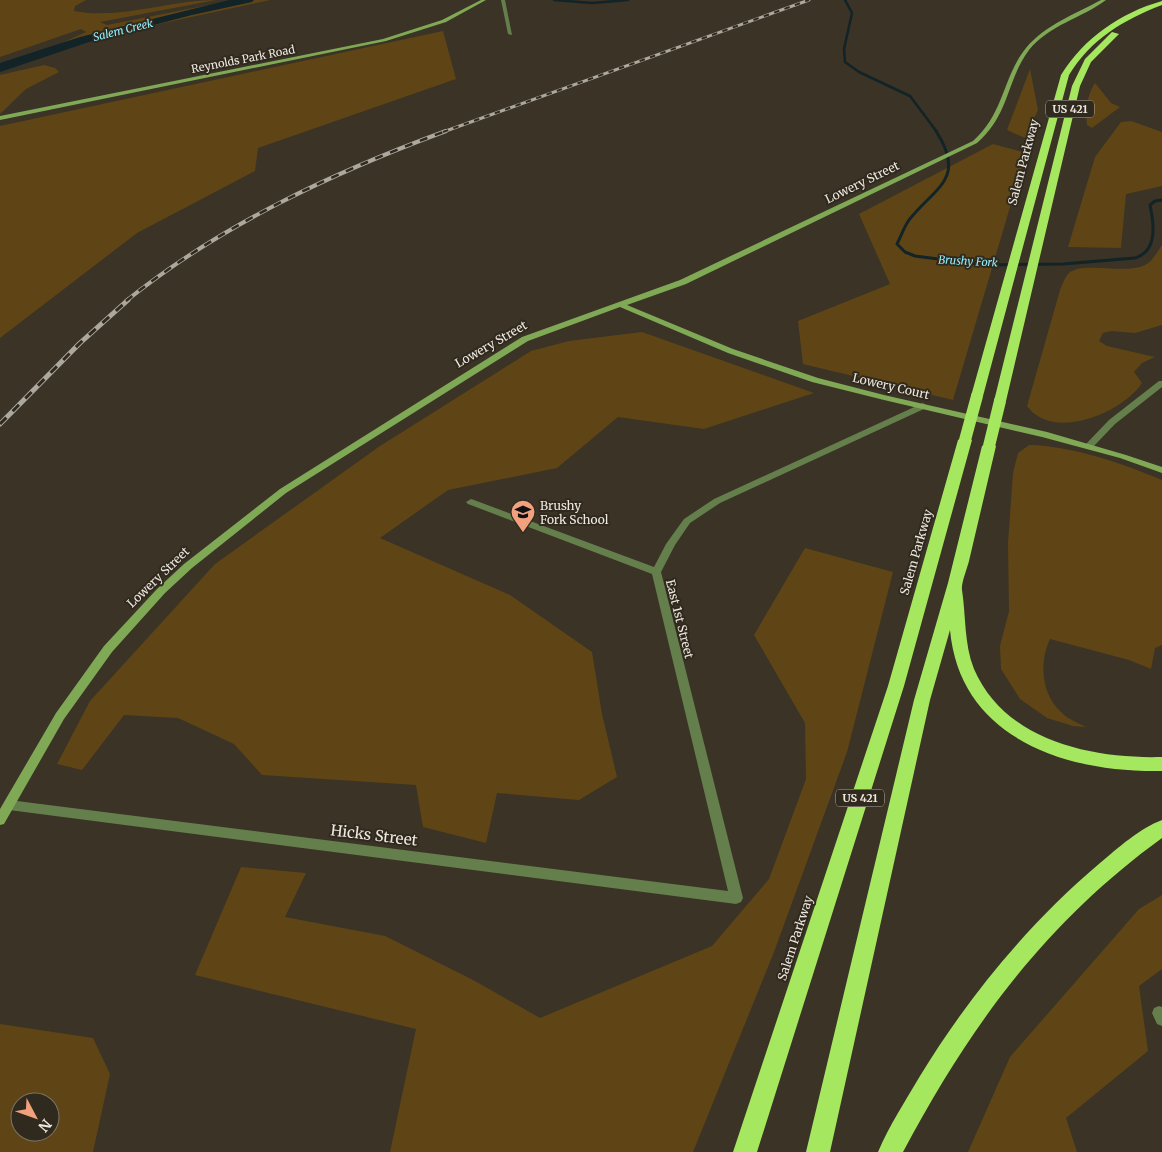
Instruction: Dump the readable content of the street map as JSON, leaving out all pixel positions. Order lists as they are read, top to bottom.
{
  "streets": {
    "highway": ["US 421", "Salem Parkway"],
    "main road": ["Reynolds Park Road", "Lowery Street", "Lowery Court"],
    "street": ["East 1st Street", "Hicks Street"]
  },
  "crossings": [
    ["Lowery Street", "Lowery Court"],
    ["Lowery Street", "Hicks Street"],
    ["Lowery Court", "East 1st Street"],
    ["East 1st Street", "Hicks Street"]
  ],
  "water": ["Salem Creek", "Brushy Fork"],
  "places": {
    "school or university": ["Brushy Fork School"]
  },
  "north": "bottom right"
}
